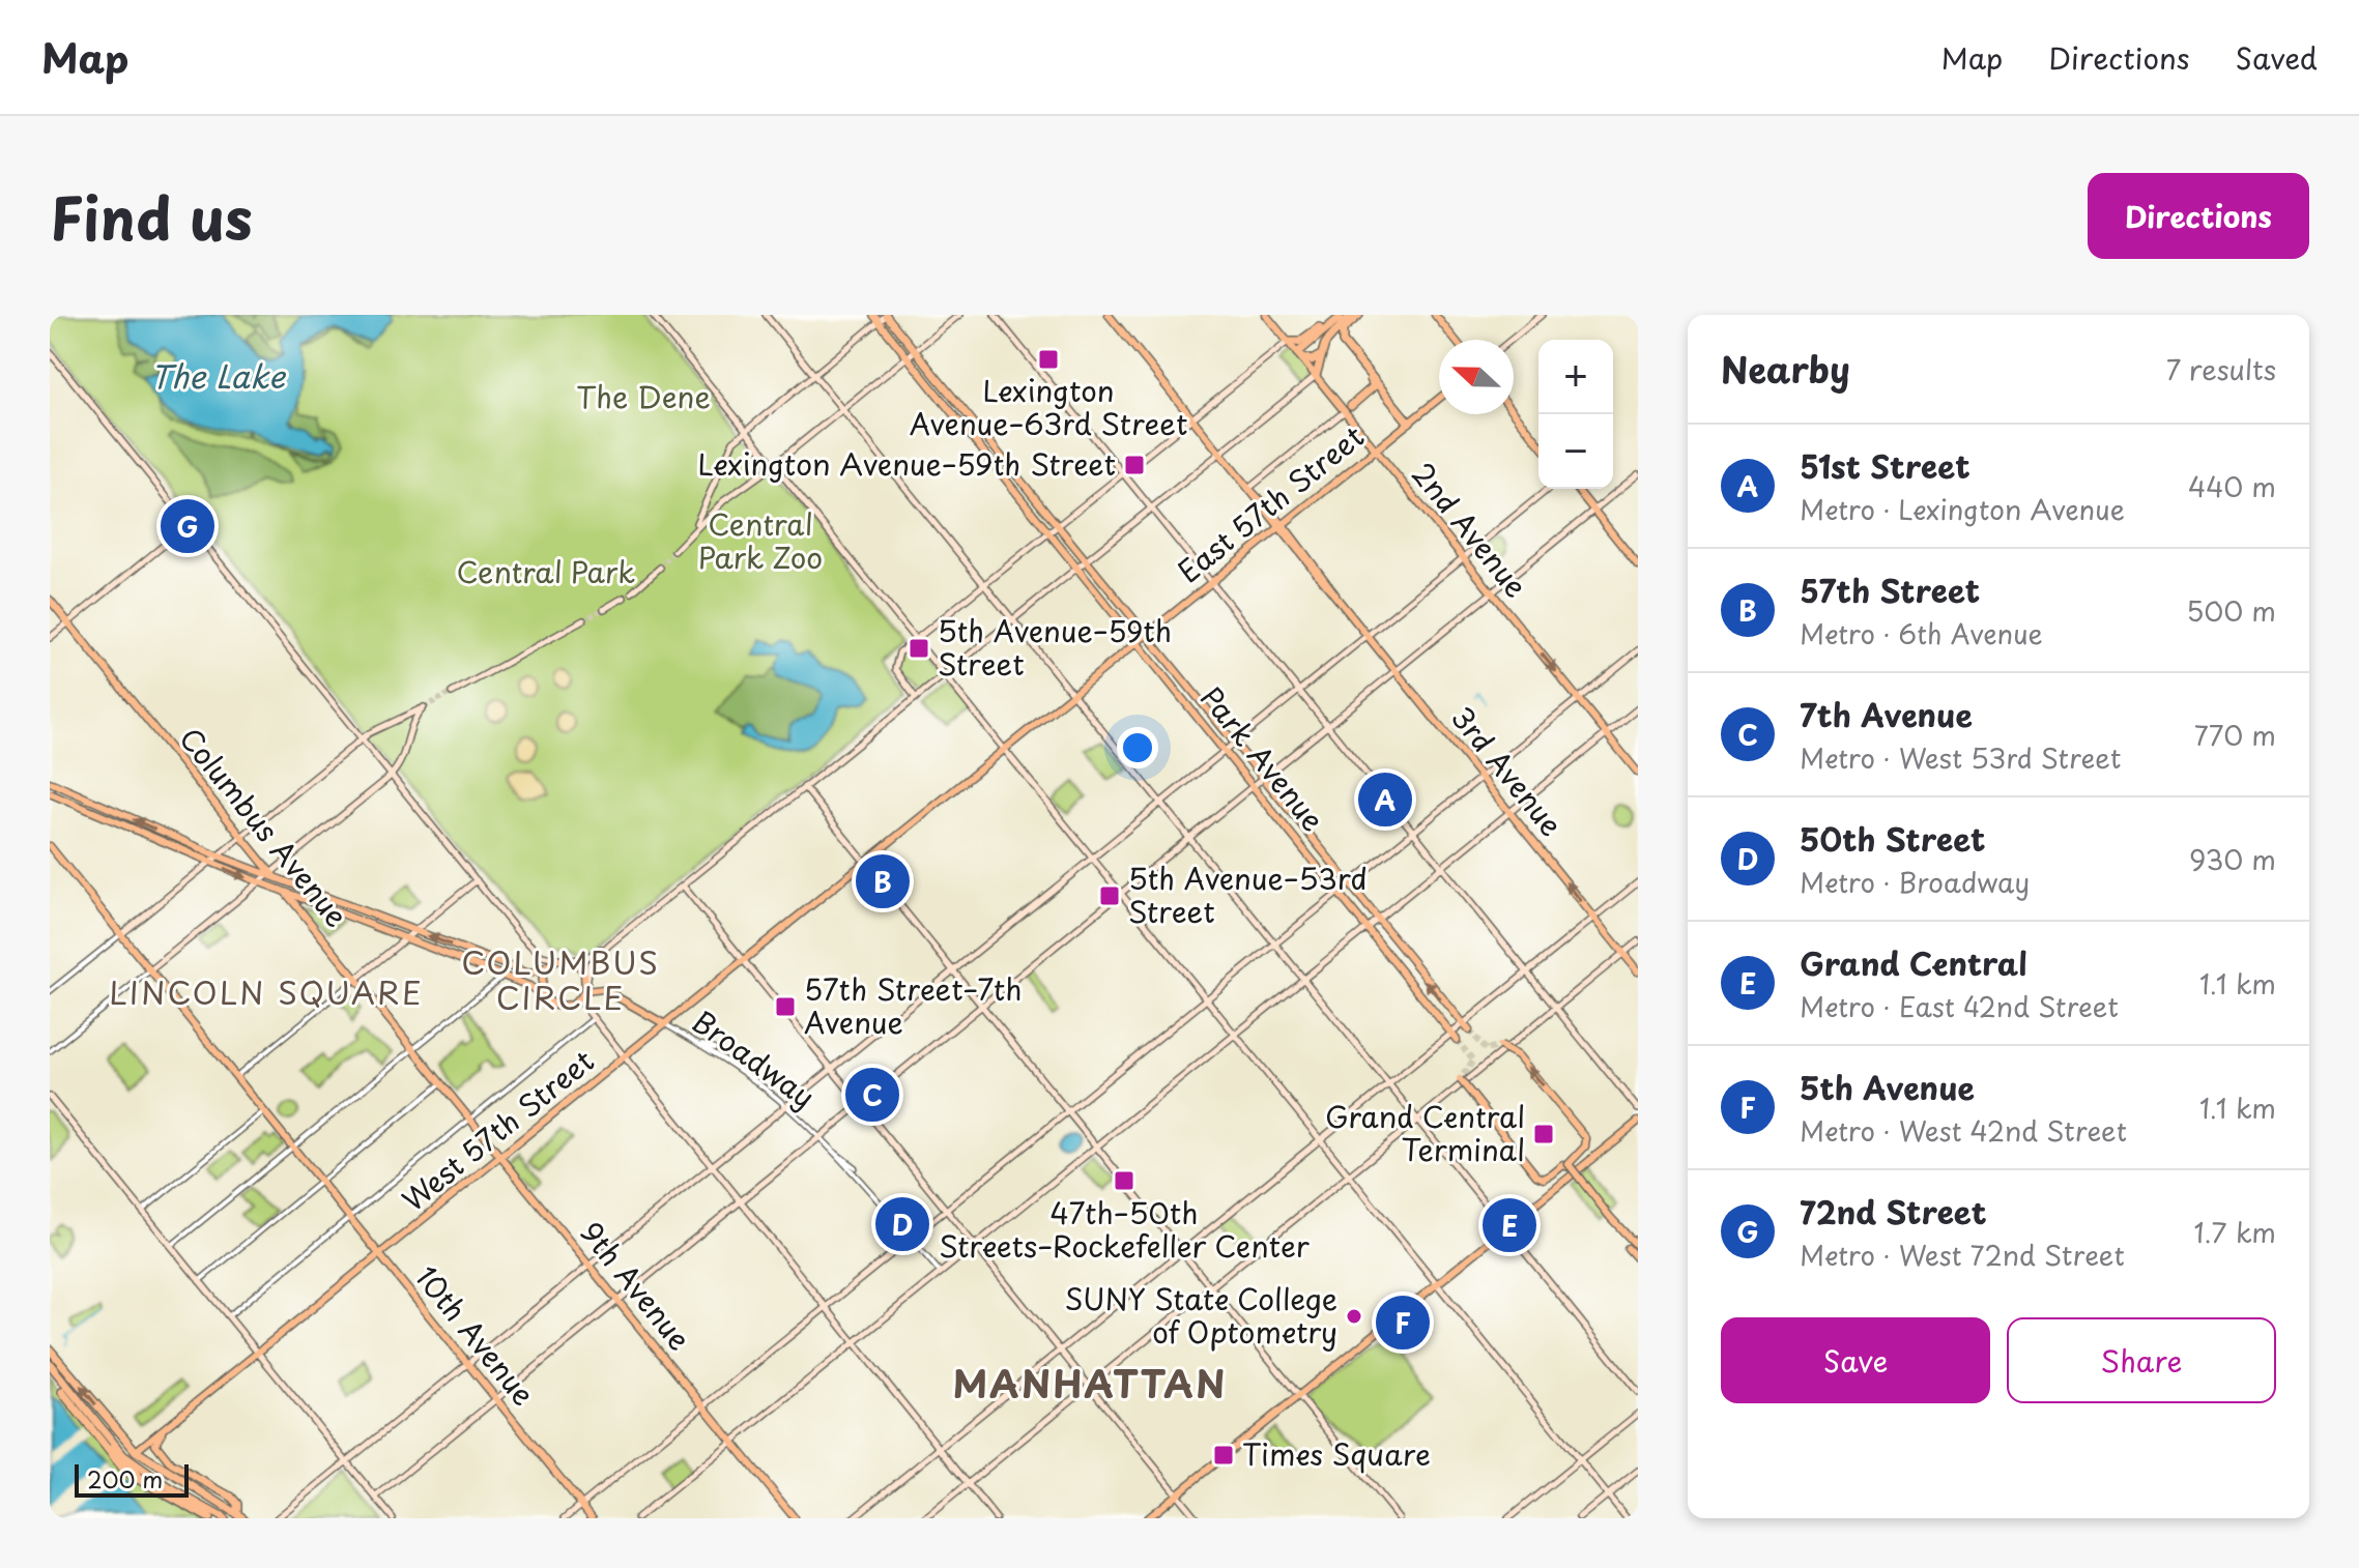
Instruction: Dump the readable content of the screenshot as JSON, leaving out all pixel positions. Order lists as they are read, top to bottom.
{
  "streets": {
    "main road": [
      "East 57th Street",
      "2nd Avenue",
      "Park Avenue",
      "3rd Avenue",
      "Columbus Avenue",
      "Broadway",
      "West 57th Street",
      "9th Avenue",
      "10th Avenue"
    ]
  },
  "crossings": [
    ["East 57th Street", "2nd Avenue"],
    ["East 57th Street", "Park Avenue"],
    ["East 57th Street", "3rd Avenue"],
    ["East 57th Street", "West 57th Street"],
    ["Columbus Avenue", "9th Avenue"],
    ["Broadway", "West 57th Street"],
    ["West 57th Street", "9th Avenue"],
    ["West 57th Street", "10th Avenue"]
  ],
  "districts": ["COLUMBUS CIRCLE", "LINCOLN SQUARE", "MANHATTAN"],
  "water": ["The Lake"],
  "parks": ["The Dene", "Central Park Zoo", "Central Park"],
  "places": {
    "transit": [
      "Lexington Avenue–63rd Street",
      "Lexington Avenue–59th Street",
      "5th Avenue–59th Street",
      "5th Avenue–53rd Street",
      "57th Street–7th Avenue",
      "Grand Central Terminal",
      "47th–50th Streets–Rockefeller Center",
      "Times Square"
    ],
    "other": ["SUNY State College of Optometry"]
  },
  "scale_bar": "200 m",
  "north": "left",
  "page": {
    "header": "Map",
    "nav": ["Map", "Directions", "Saved"],
    "title": "Find us",
    "buttons": [
      "Directions",
      ["Save", "Share"]
    ],
    "heading": ["Nearby", "7 results"],
    "map_buttons": ["+", "−"],
    "list": [
      {
        "mark": "A",
        "name": "51st Street",
        "note": "Metro · Lexington Avenue",
        "value": "440 m"
      },
      {
        "mark": "B",
        "name": "57th Street",
        "note": "Metro · 6th Avenue",
        "value": "500 m"
      },
      {
        "mark": "C",
        "name": "7th Avenue",
        "note": "Metro · West 53rd Street",
        "value": "770 m"
      },
      {
        "mark": "D",
        "name": "50th Street",
        "note": "Metro · Broadway",
        "value": "930 m"
      },
      {
        "mark": "E",
        "name": "Grand Central",
        "note": "Metro · East 42nd Street",
        "value": "1.1 km"
      },
      {
        "mark": "F",
        "name": "5th Avenue",
        "note": "Metro · West 42nd Street",
        "value": "1.1 km"
      },
      {
        "mark": "G",
        "name": "72nd Street",
        "note": "Metro · West 72nd Street",
        "value": "1.7 km"
      }
    ],
    "pins": [
      "G",
      "A",
      "B",
      "C",
      "D",
      "E",
      "F"
    ],
    "scale": "200 m"
  }
}
